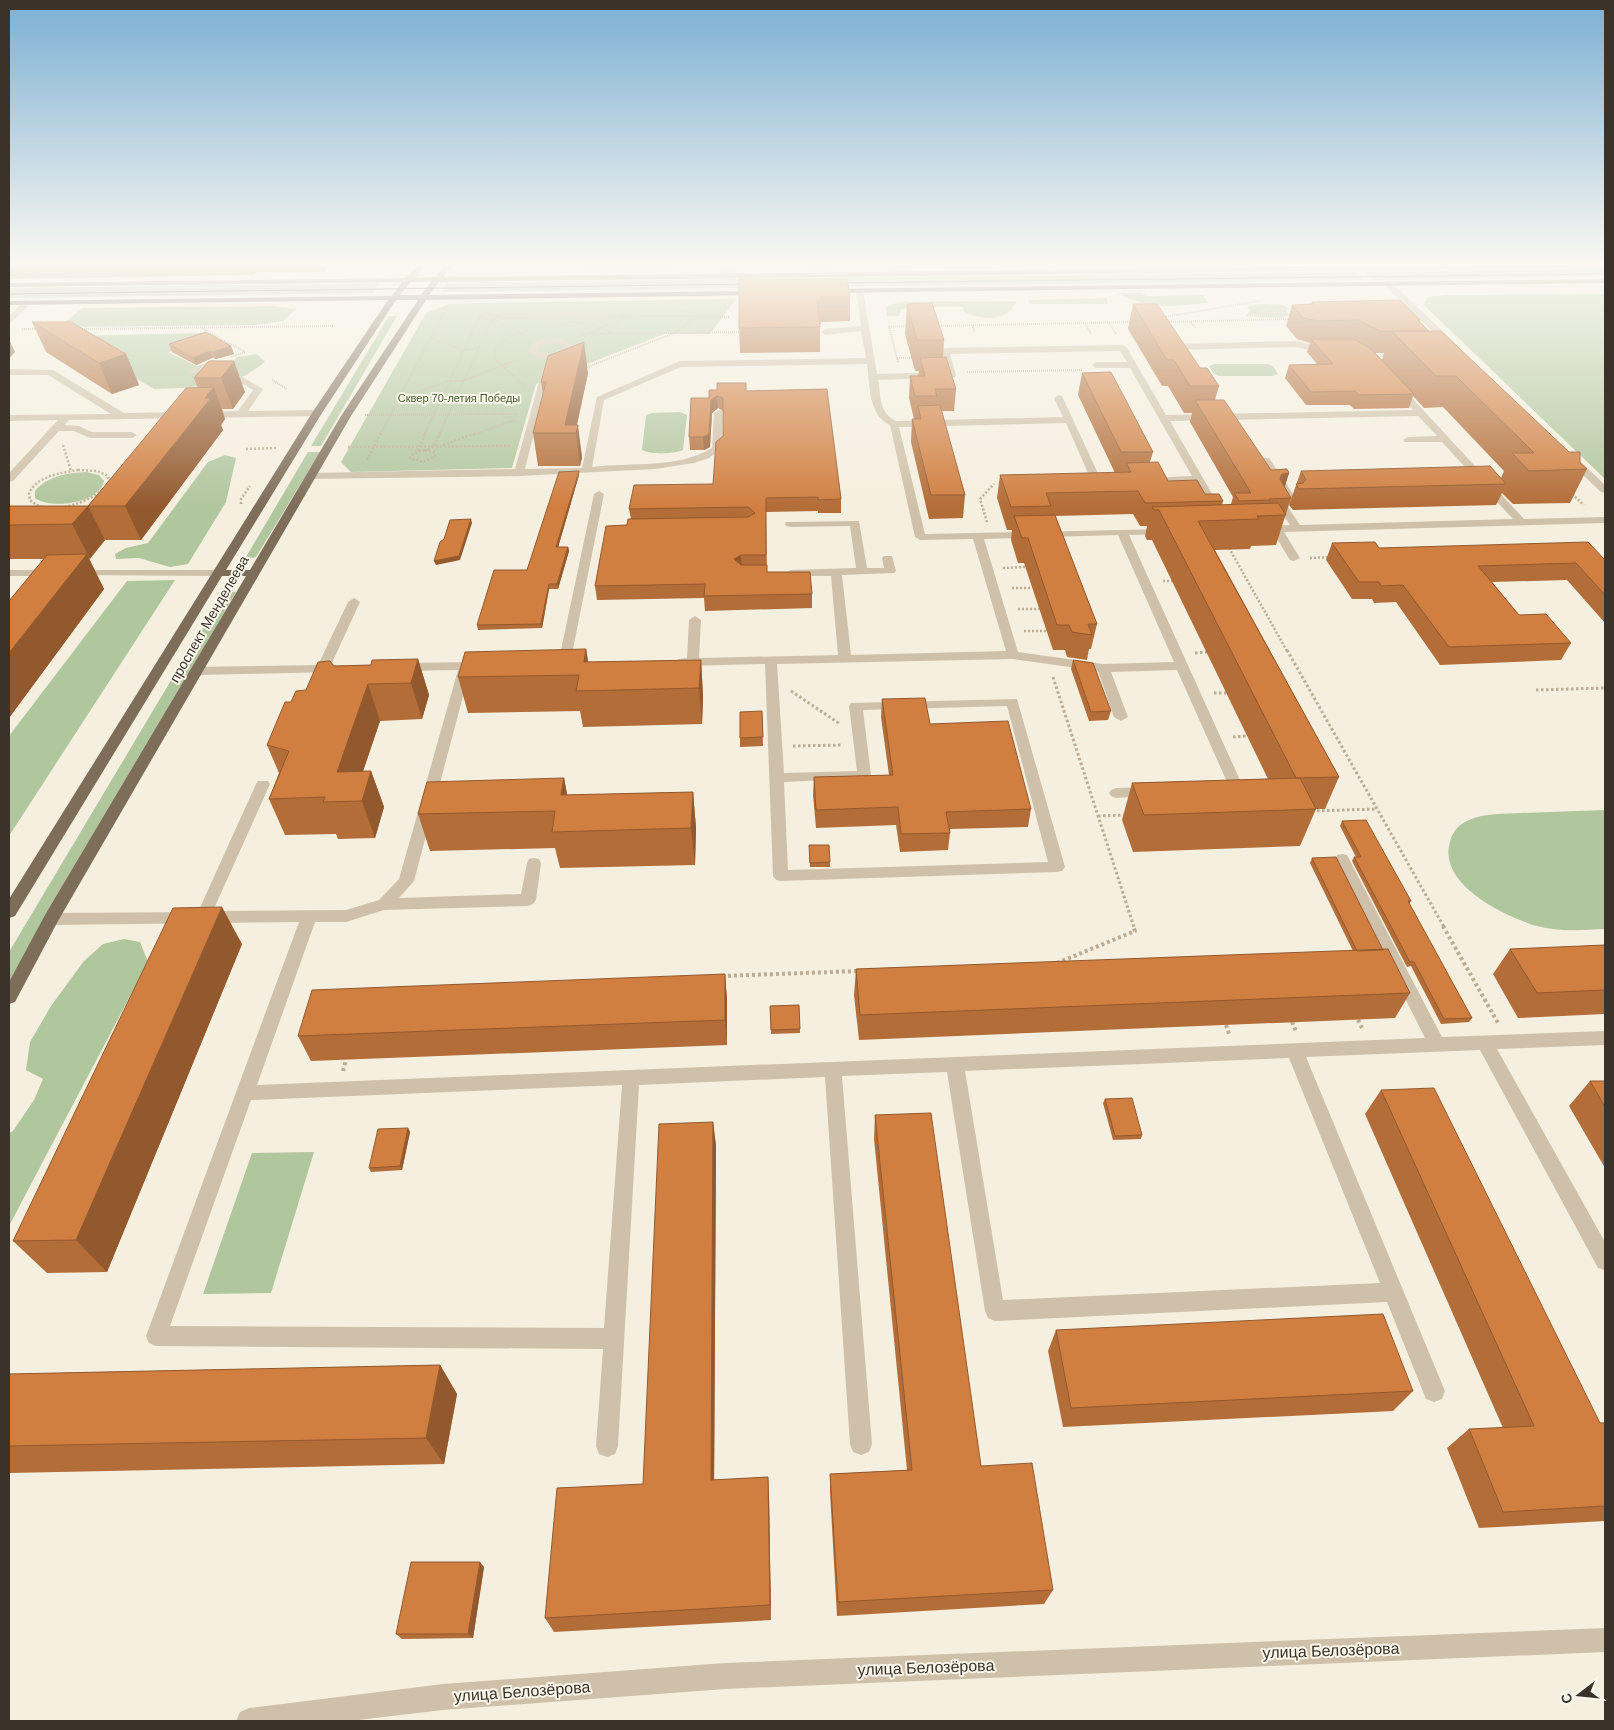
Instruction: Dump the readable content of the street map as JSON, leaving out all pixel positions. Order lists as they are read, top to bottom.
{
  "streets": {
    "main road": ["проспект Менделеева"],
    "street": ["улица Белозёрова"]
  },
  "parks": ["Сквер 70-летия Победы"],
  "north": "left"
}
